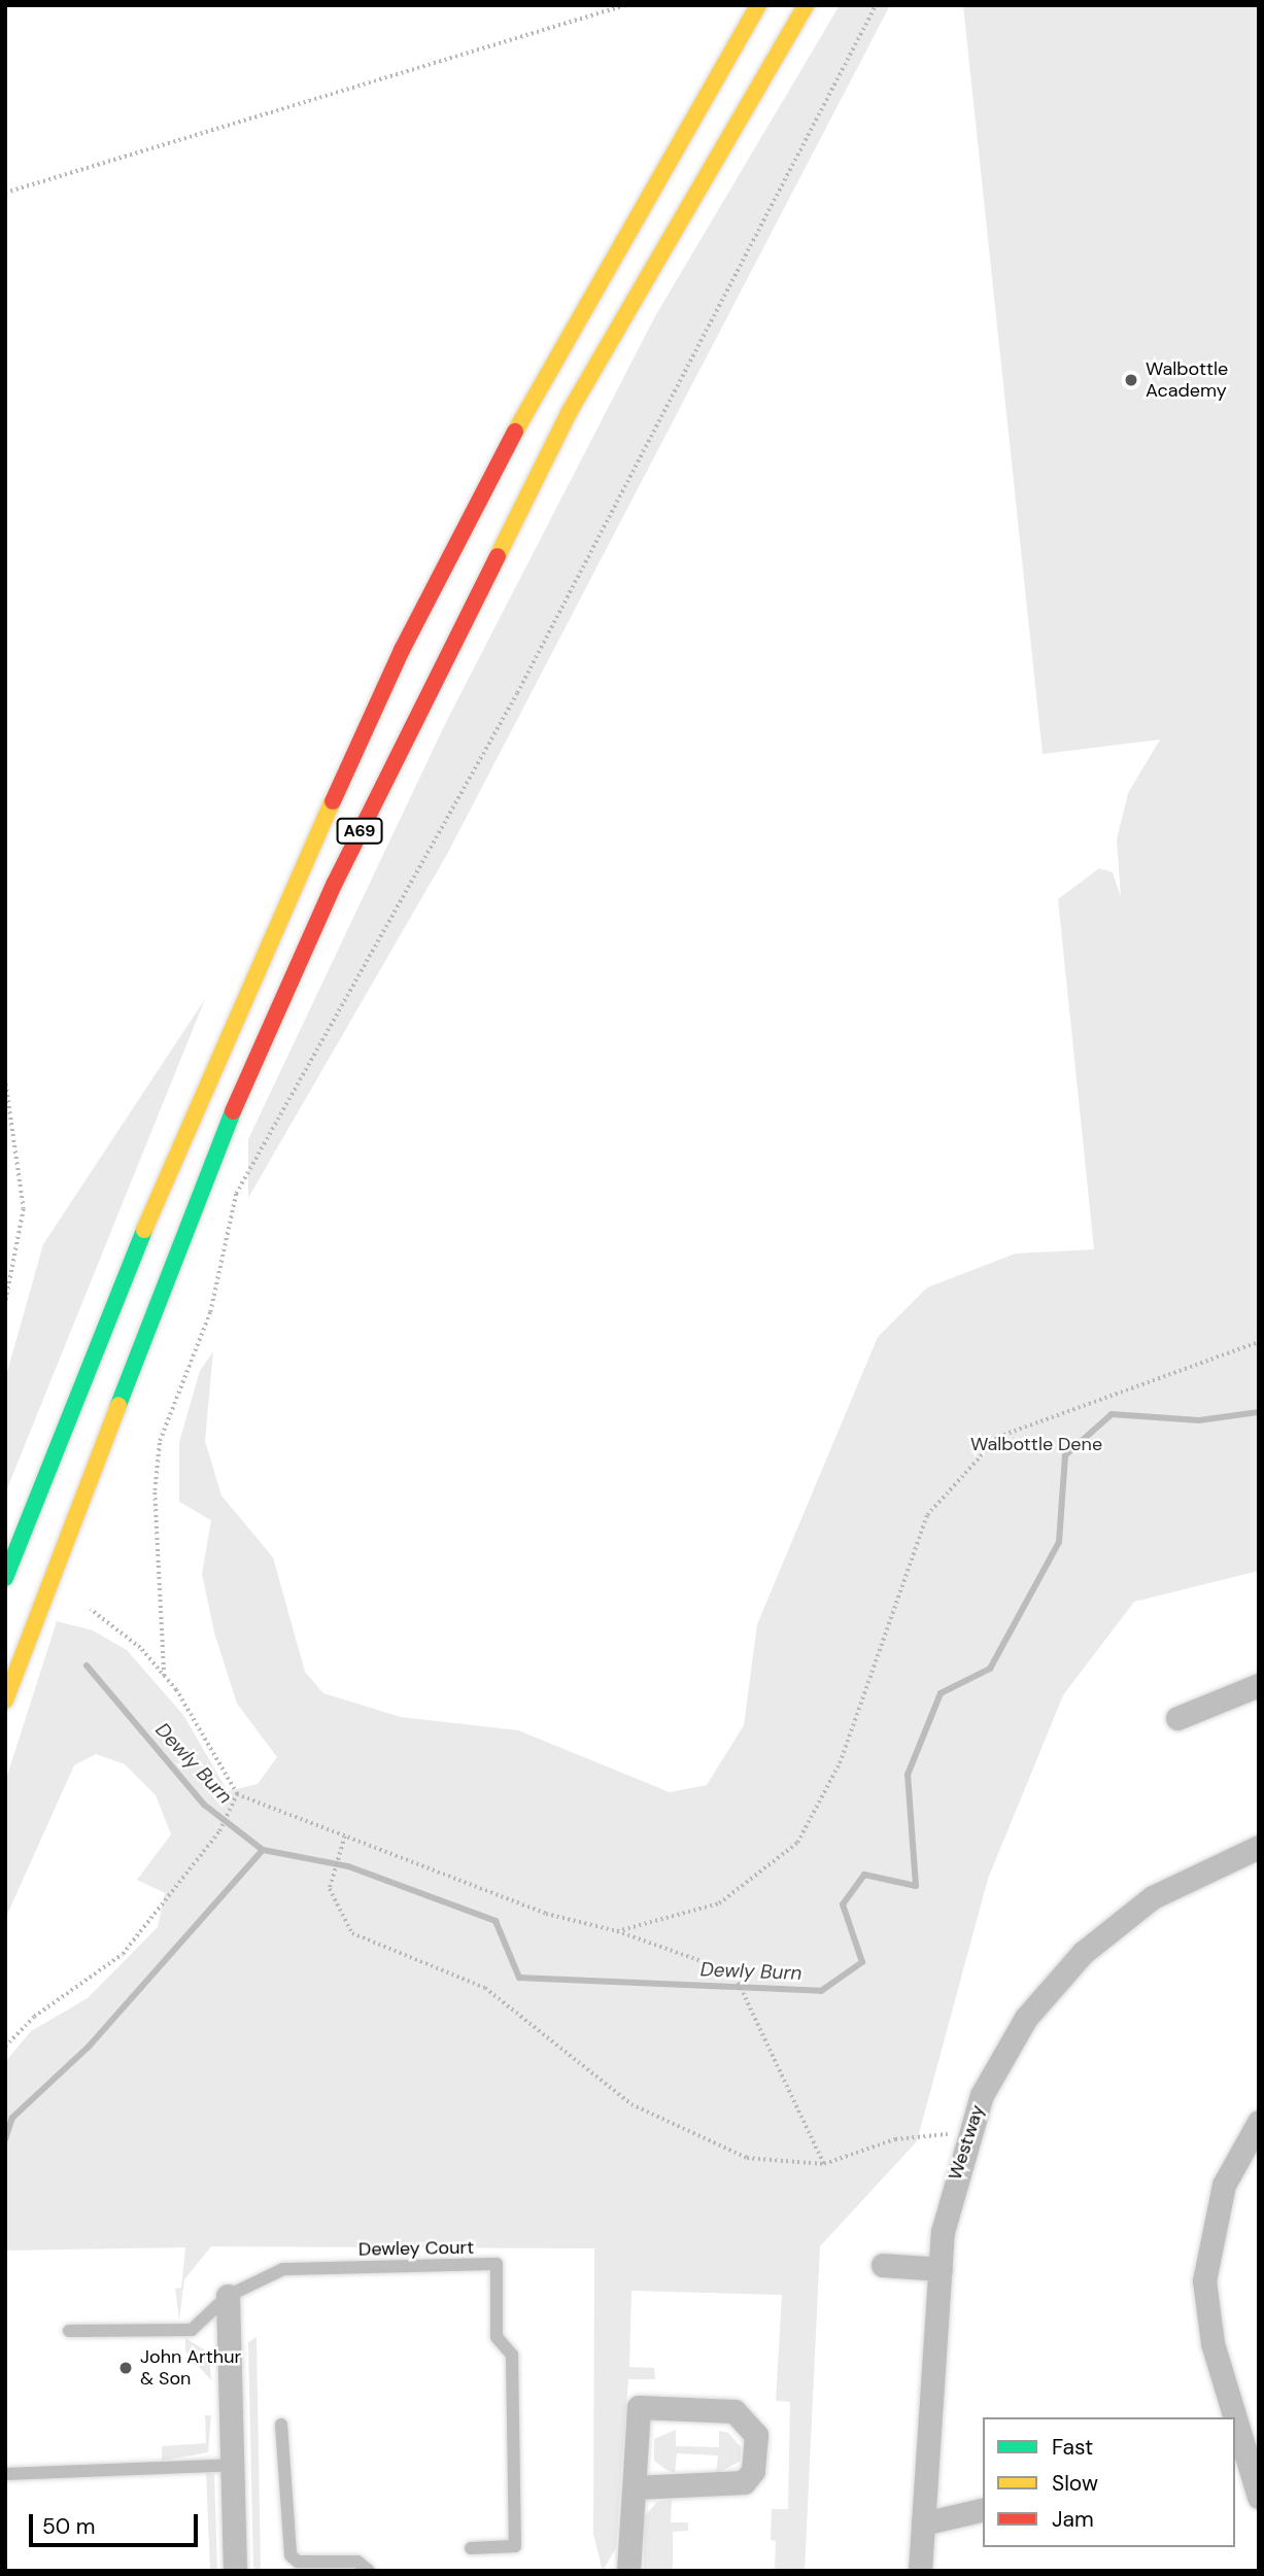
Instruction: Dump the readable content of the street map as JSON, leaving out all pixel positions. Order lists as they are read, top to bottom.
{
  "streets": {
    "highway": ["A69"],
    "street": ["Westway"],
    "lane": ["Dewley Court"]
  },
  "water": ["Dewly Burn"],
  "parks": ["Walbottle Dene"],
  "places": ["Walbottle Academy", "John Arthur & Son"],
  "legend": ["Fast", "Slow", "Jam"],
  "scale_bar": "50 m"
}
